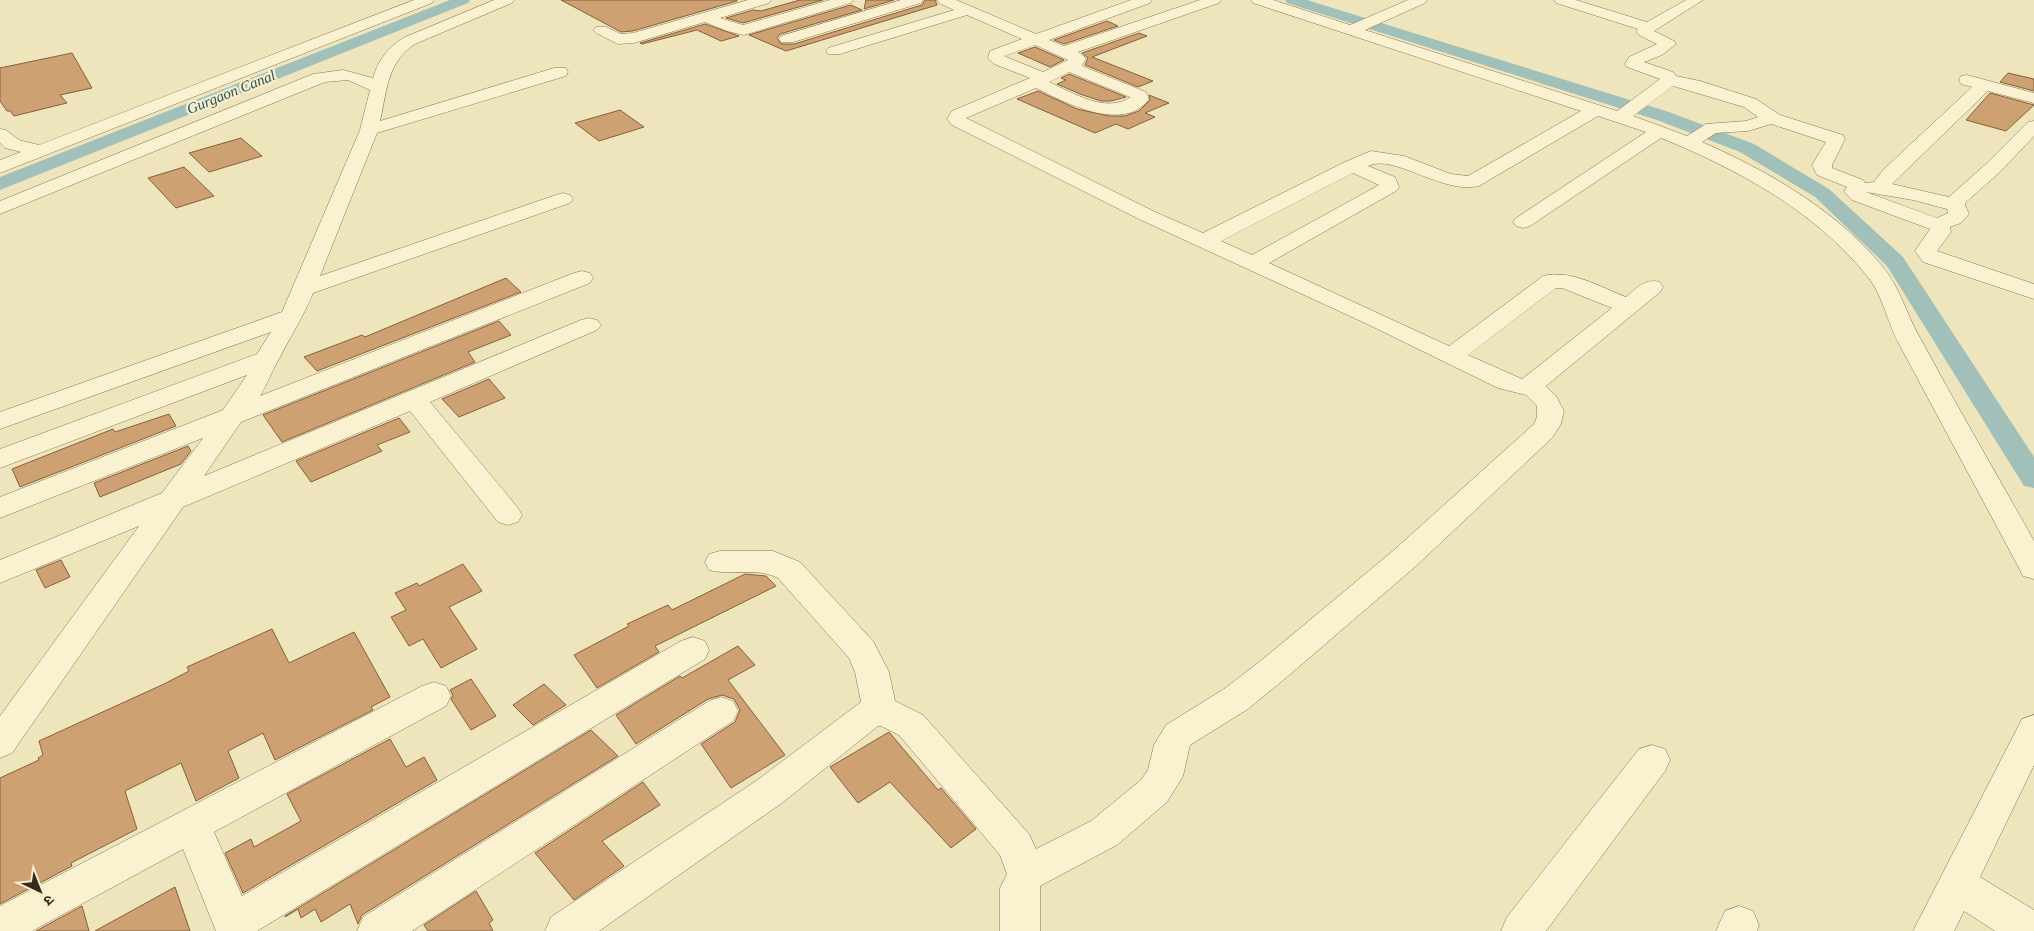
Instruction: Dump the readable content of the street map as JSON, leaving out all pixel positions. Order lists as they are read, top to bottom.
{
  "water": ["Gurgaon Canal"],
  "north": "bottom right"
}
